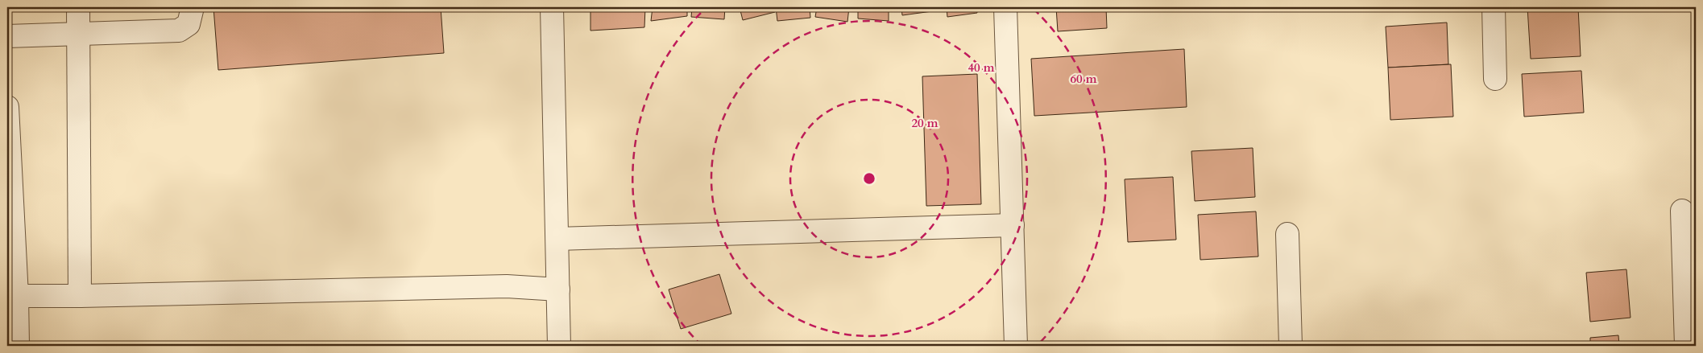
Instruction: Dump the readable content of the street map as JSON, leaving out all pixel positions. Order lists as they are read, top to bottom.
{
  "rings": ["40 m", "60 m", "20 m"]
}
